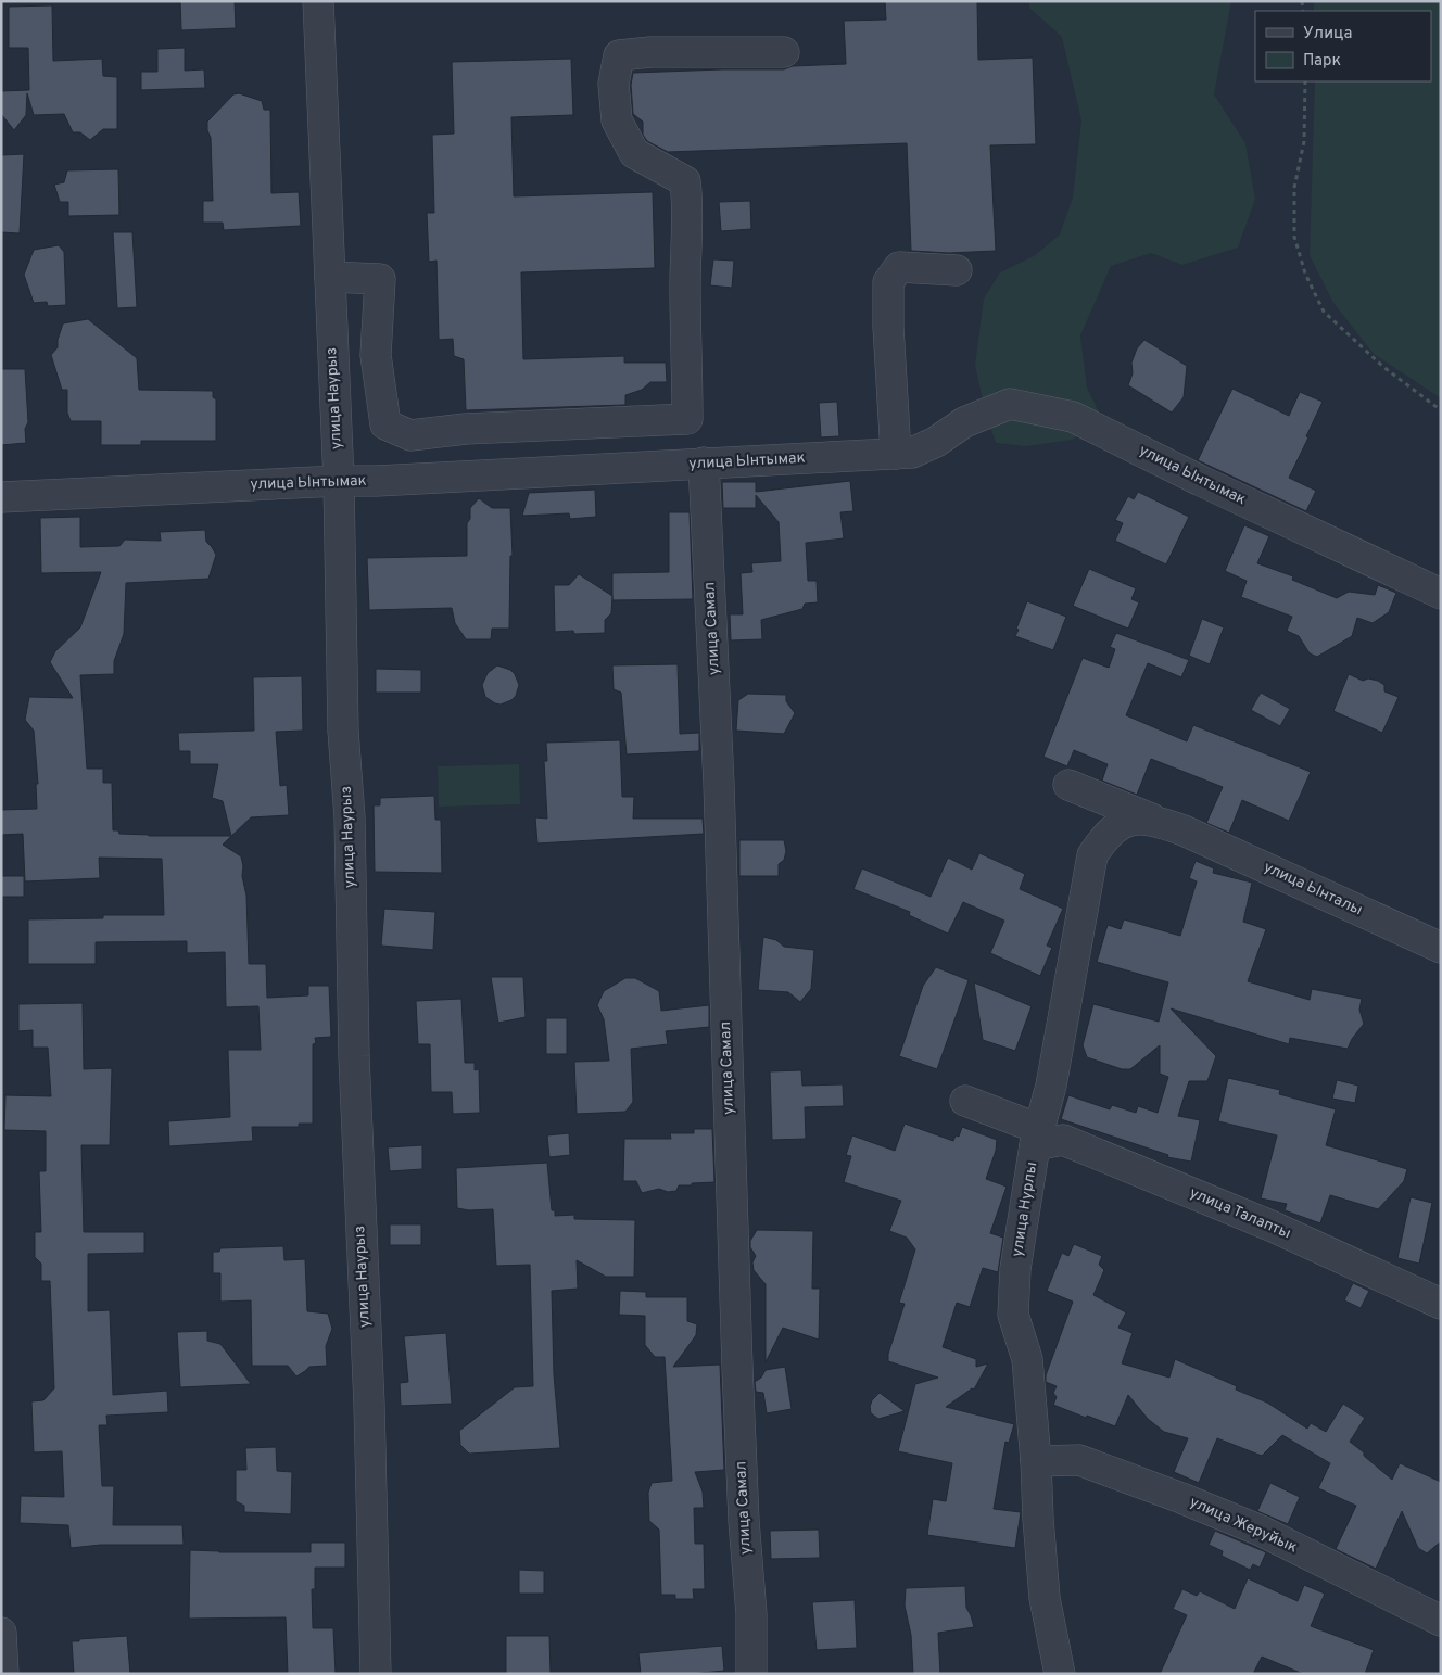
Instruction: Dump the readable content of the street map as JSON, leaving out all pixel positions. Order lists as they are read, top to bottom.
{
  "streets": {
    "street": [
      "улица Наурыз",
      "улица Ынтымак",
      "улица Самал",
      "улица Ынталы",
      "улица Нурлы",
      "улица Талапты",
      "улица Жеруйык"
    ]
  },
  "crossings": [
    ["улица Наурыз", "улица Ынтымак"],
    ["улица Ынтымак", "улица Самал"],
    ["улица Ынталы", "улица Нурлы"],
    ["улица Нурлы", "улица Талапты"],
    ["улица Нурлы", "улица Жеруйык"]
  ],
  "legend": ["Улица", "Парк"]
}
